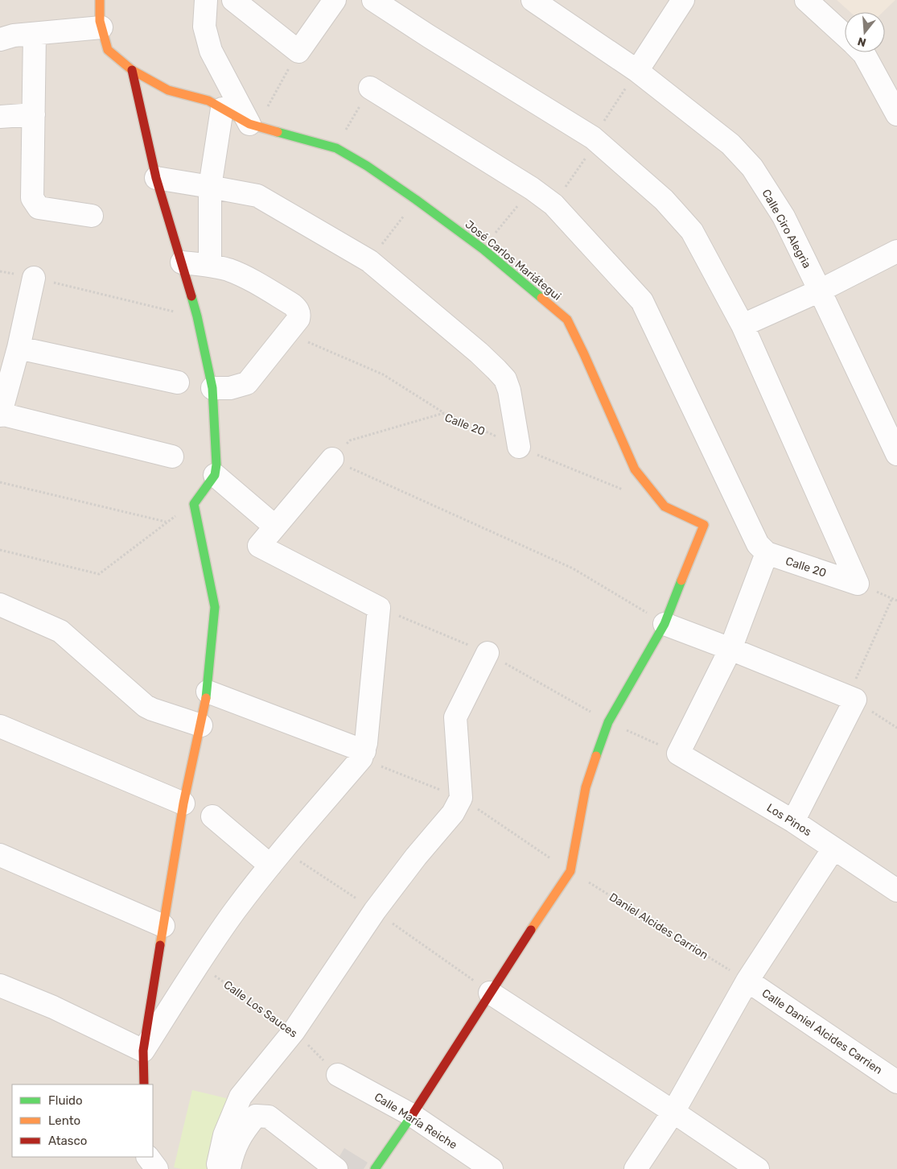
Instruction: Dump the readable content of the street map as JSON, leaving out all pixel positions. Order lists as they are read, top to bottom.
{
  "streets": {
    "street": [
      "Calle Ciro Alegria",
      "José Carlos Mariátegui",
      "Calle 20",
      "Los Pinos",
      "Calle Daniel Alcides Carrien",
      "Calle María Reiche"
    ],
    "path": ["Daniel Alcides Carrion", "Calle Los Sauces"]
  },
  "crossings": [
    ["Daniel Alcides Carrion", "Calle Daniel Alcides Carrien"],
    ["Calle Los Sauces", "Calle María Reiche"]
  ],
  "legend": ["Fluido", "Lento", "Atasco"],
  "north": "bottom"
}
